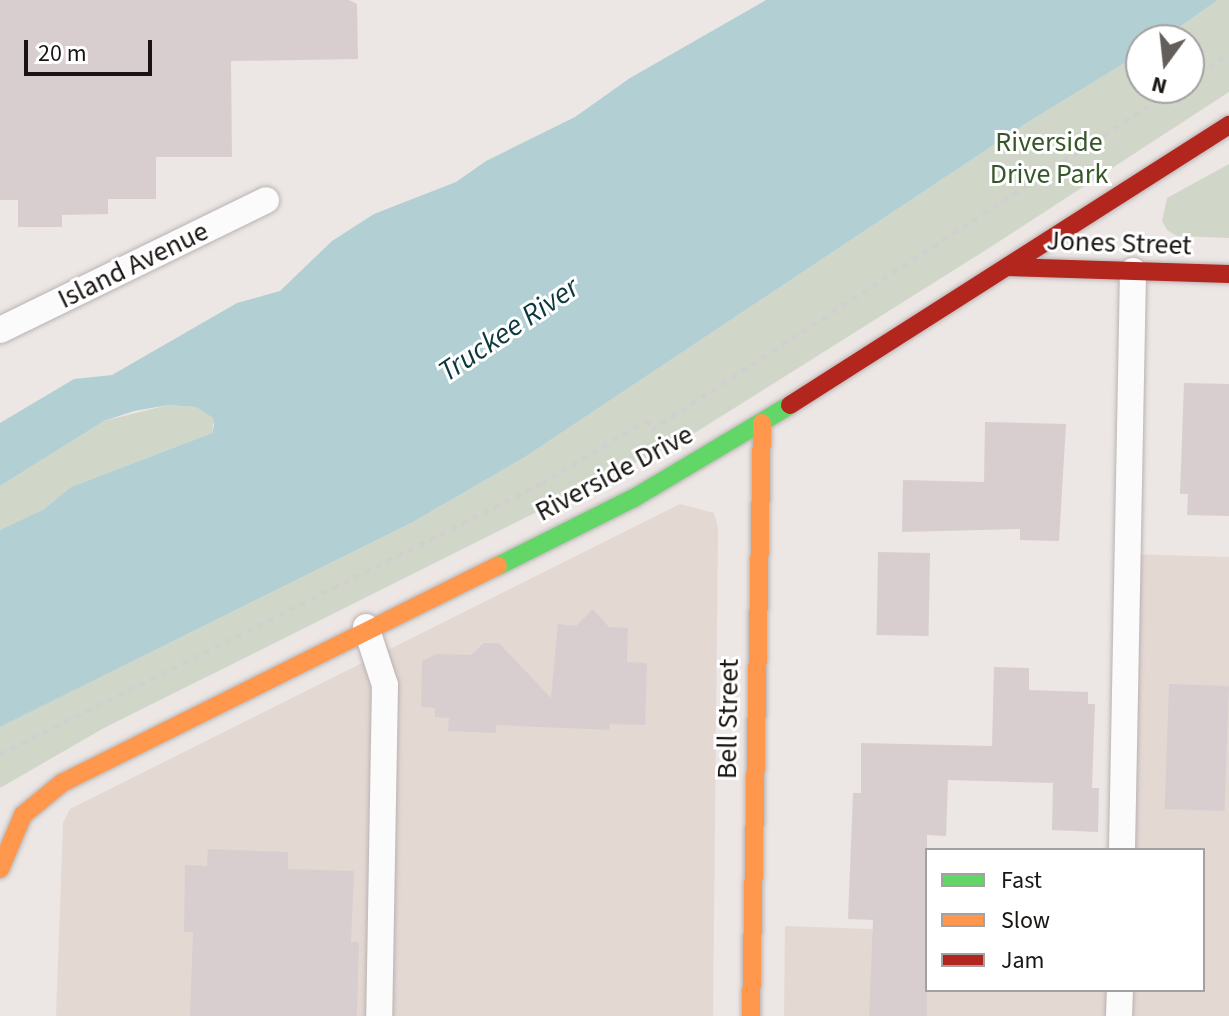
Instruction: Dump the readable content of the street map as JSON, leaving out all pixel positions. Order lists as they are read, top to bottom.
{
  "streets": {
    "street": ["Jones Street", "Riverside Drive", "Bell Street"],
    "lane": ["Island Avenue"]
  },
  "crossings": [
    ["Jones Street", "Riverside Drive"],
    ["Riverside Drive", "Bell Street"]
  ],
  "water": ["Truckee River"],
  "parks": ["Riverside Drive Park"],
  "legend": ["Fast", "Slow", "Jam"],
  "scale_bar": "20 m",
  "north": "bottom"
}
